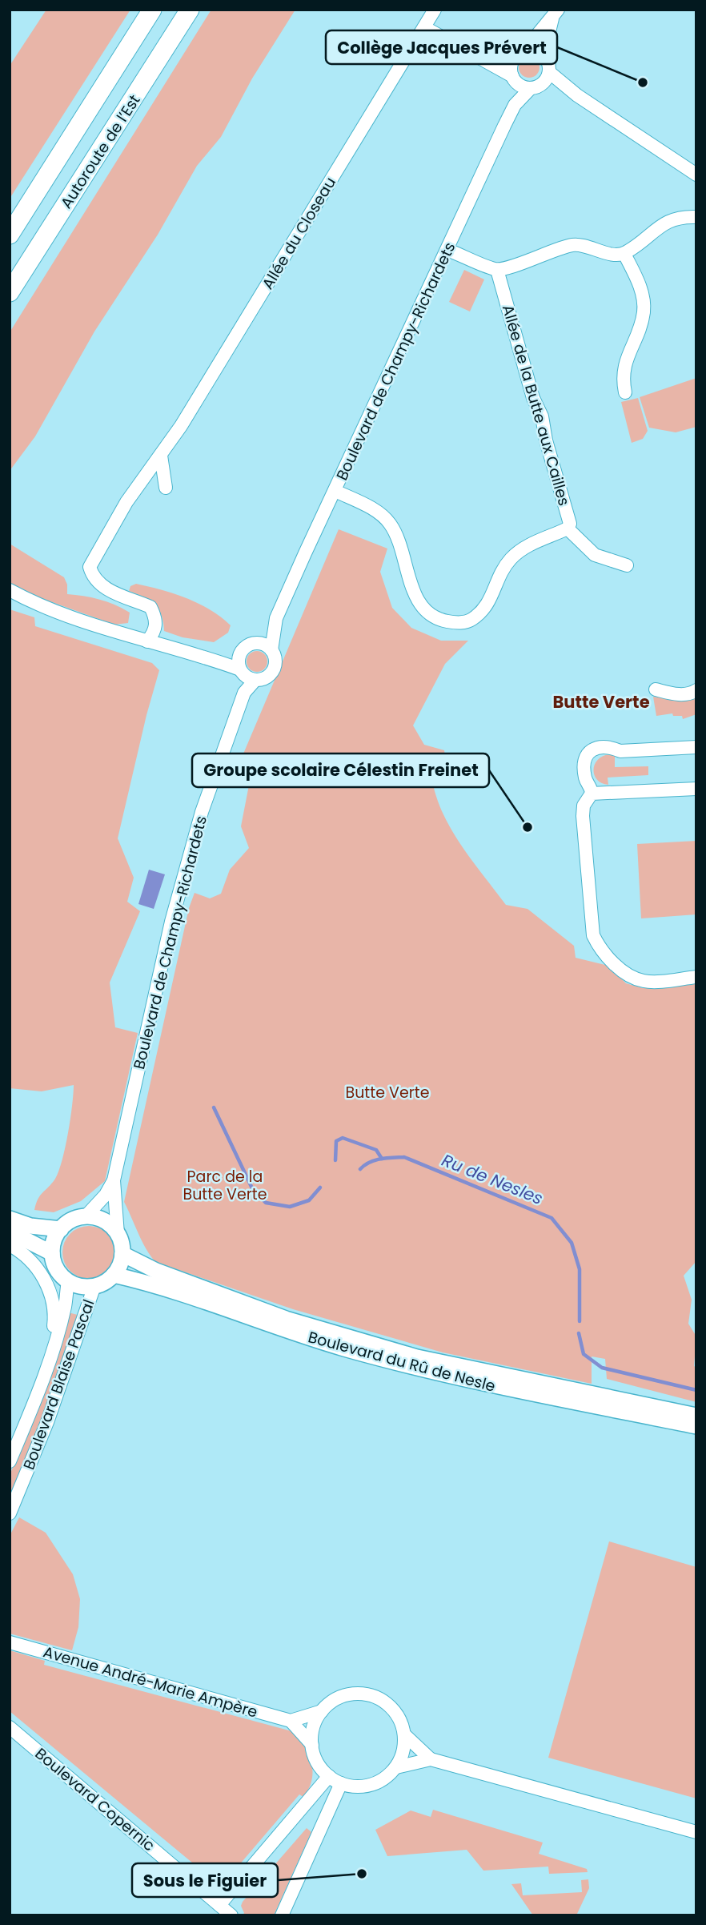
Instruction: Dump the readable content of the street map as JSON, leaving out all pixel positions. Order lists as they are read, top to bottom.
{
  "streets": {
    "highway": ["Autoroute de l’Est"],
    "main road": ["Boulevard du Rû de Nesle"],
    "street": [
      "Allée du Closeau",
      "Boulevard de Champy-Richardets",
      "Allée de la Butte aux Cailles",
      "Boulevard Blaise Pascal",
      "Avenue André-Marie Ampère",
      "Boulevard Copernic"
    ]
  },
  "crossings": [
    ["Boulevard de Champy-Richardets", "Allée de la Butte aux Cailles"],
    ["Boulevard de Champy-Richardets", "Boulevard du Rû de Nesle"],
    ["Boulevard de Champy-Richardets", "Boulevard Blaise Pascal"],
    ["Boulevard du Rû de Nesle", "Boulevard Blaise Pascal"]
  ],
  "districts": ["Butte Verte"],
  "water": ["Ru de Nesles"],
  "parks": ["Butte Verte", "Parc de la Butte Verte"],
  "places": ["Collège Jacques Prévert", "Groupe scolaire Célestin Freinet", "Sous le Figuier"]
}
